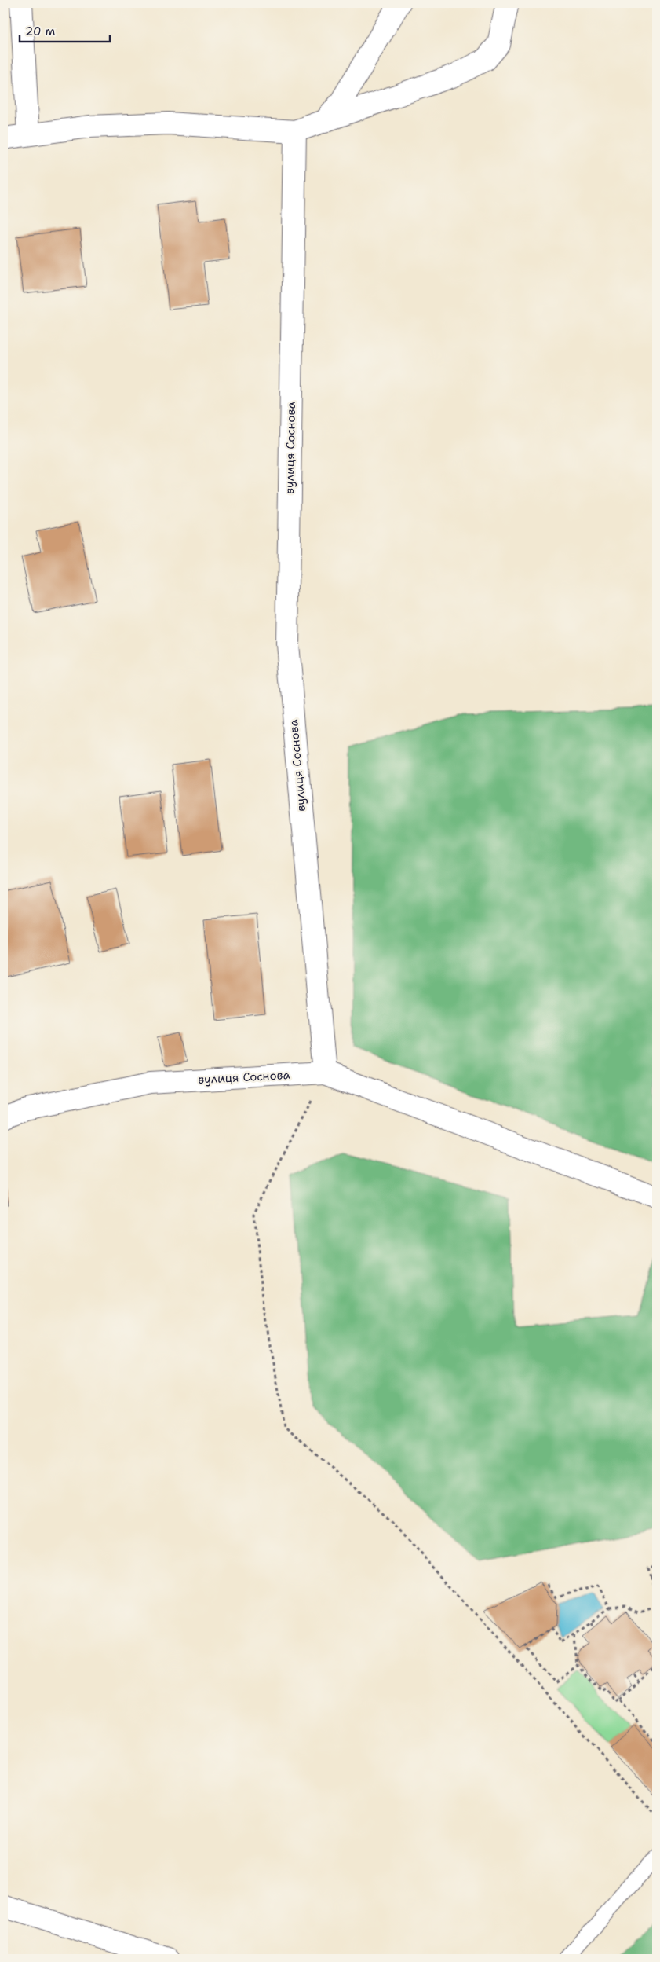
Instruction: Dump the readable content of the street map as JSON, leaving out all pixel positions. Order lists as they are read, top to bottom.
{
  "streets": {
    "street": ["вулиця Соснова"]
  },
  "scale_bar": "20 m"
}
